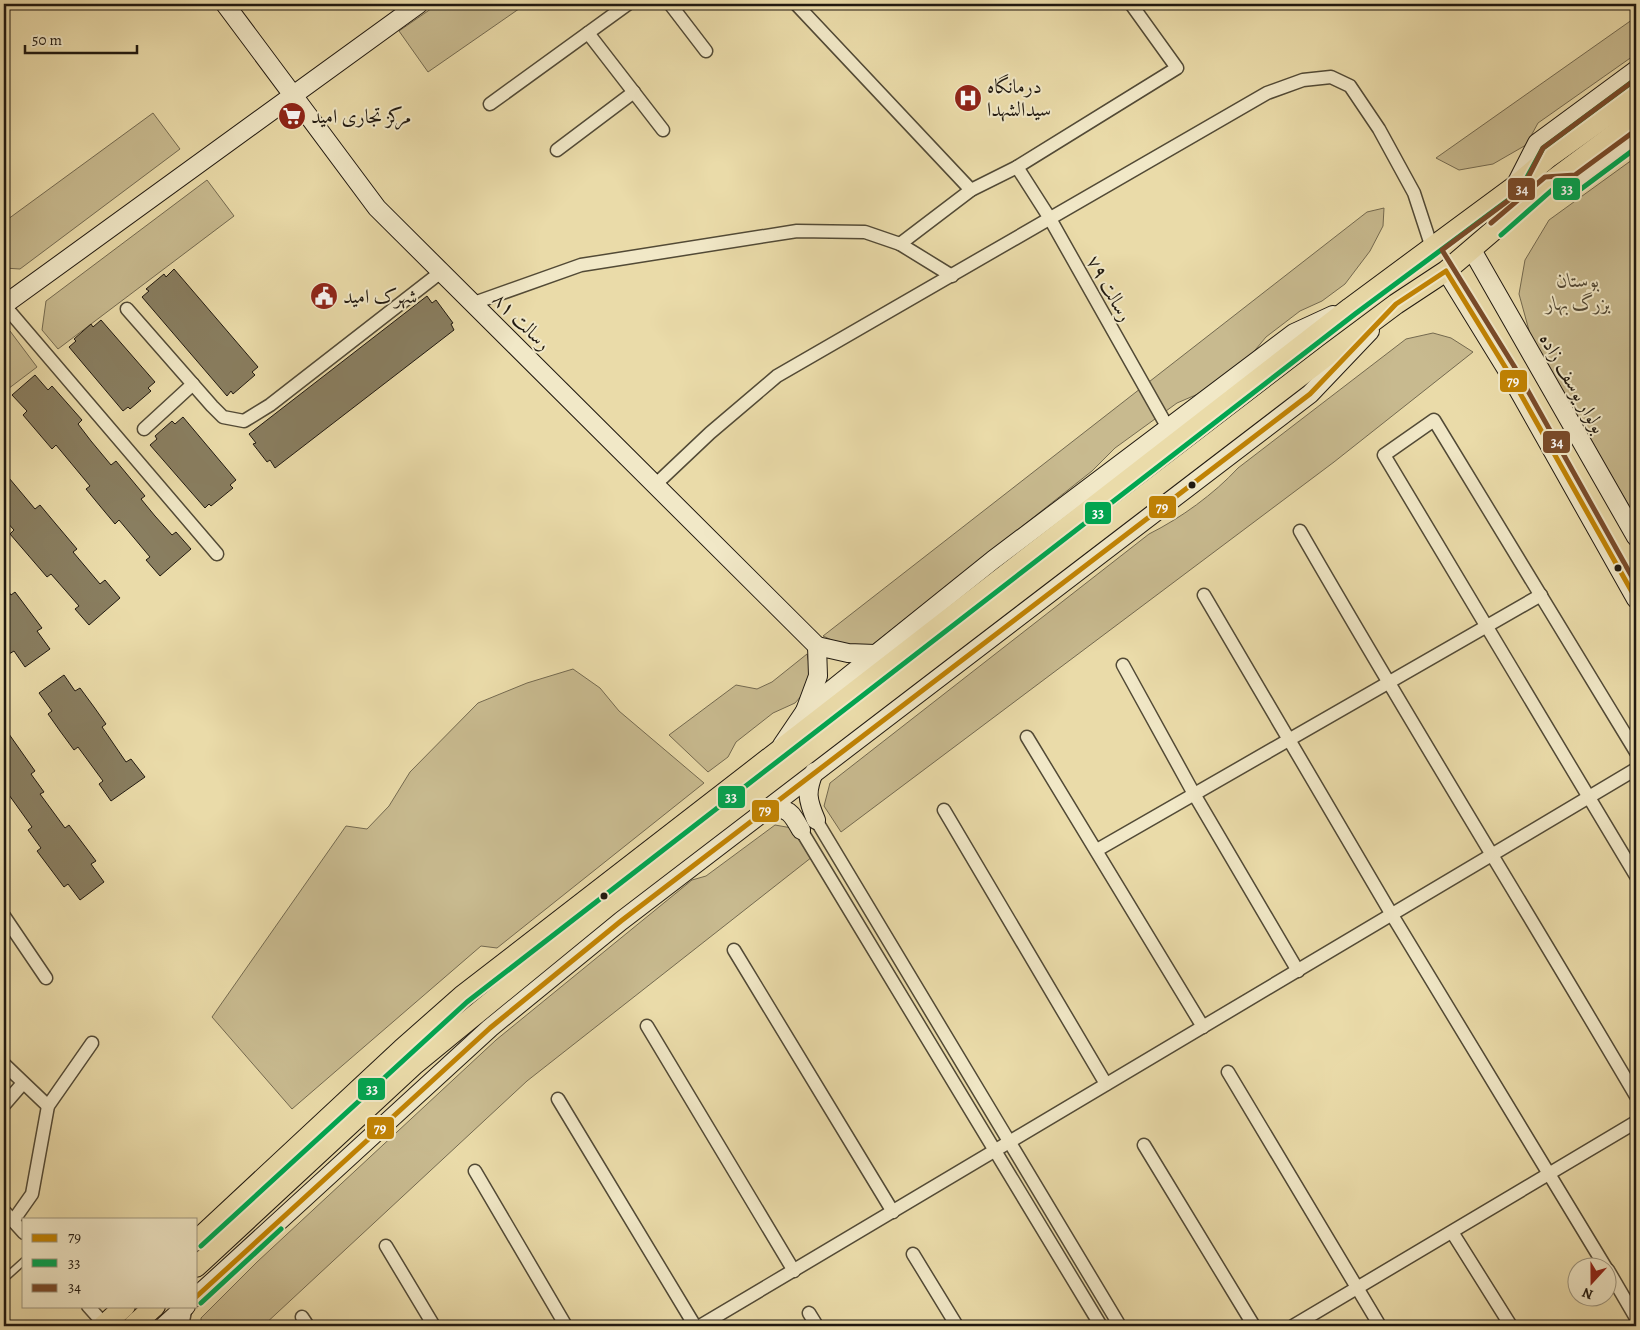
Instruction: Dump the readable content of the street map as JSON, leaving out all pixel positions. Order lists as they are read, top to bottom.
{
  "streets": {
    "street": ["رسالت ۷۹", "رسالت ۸۱", "بولوار یوسف زاده"]
  },
  "parks": ["بوستان بزرگ بهار"],
  "places": {
    "hospital": ["درمانگاه سیدالشهدا"],
    "supermarket": ["مرکز تجاری امید"],
    "public building": ["شهرک امید"]
  },
  "lines": ["transit line 33", "transit line 34", "transit line 79"],
  "legend": ["79", "33", "34"],
  "scale_bar": "50 m",
  "north": "bottom"
}
